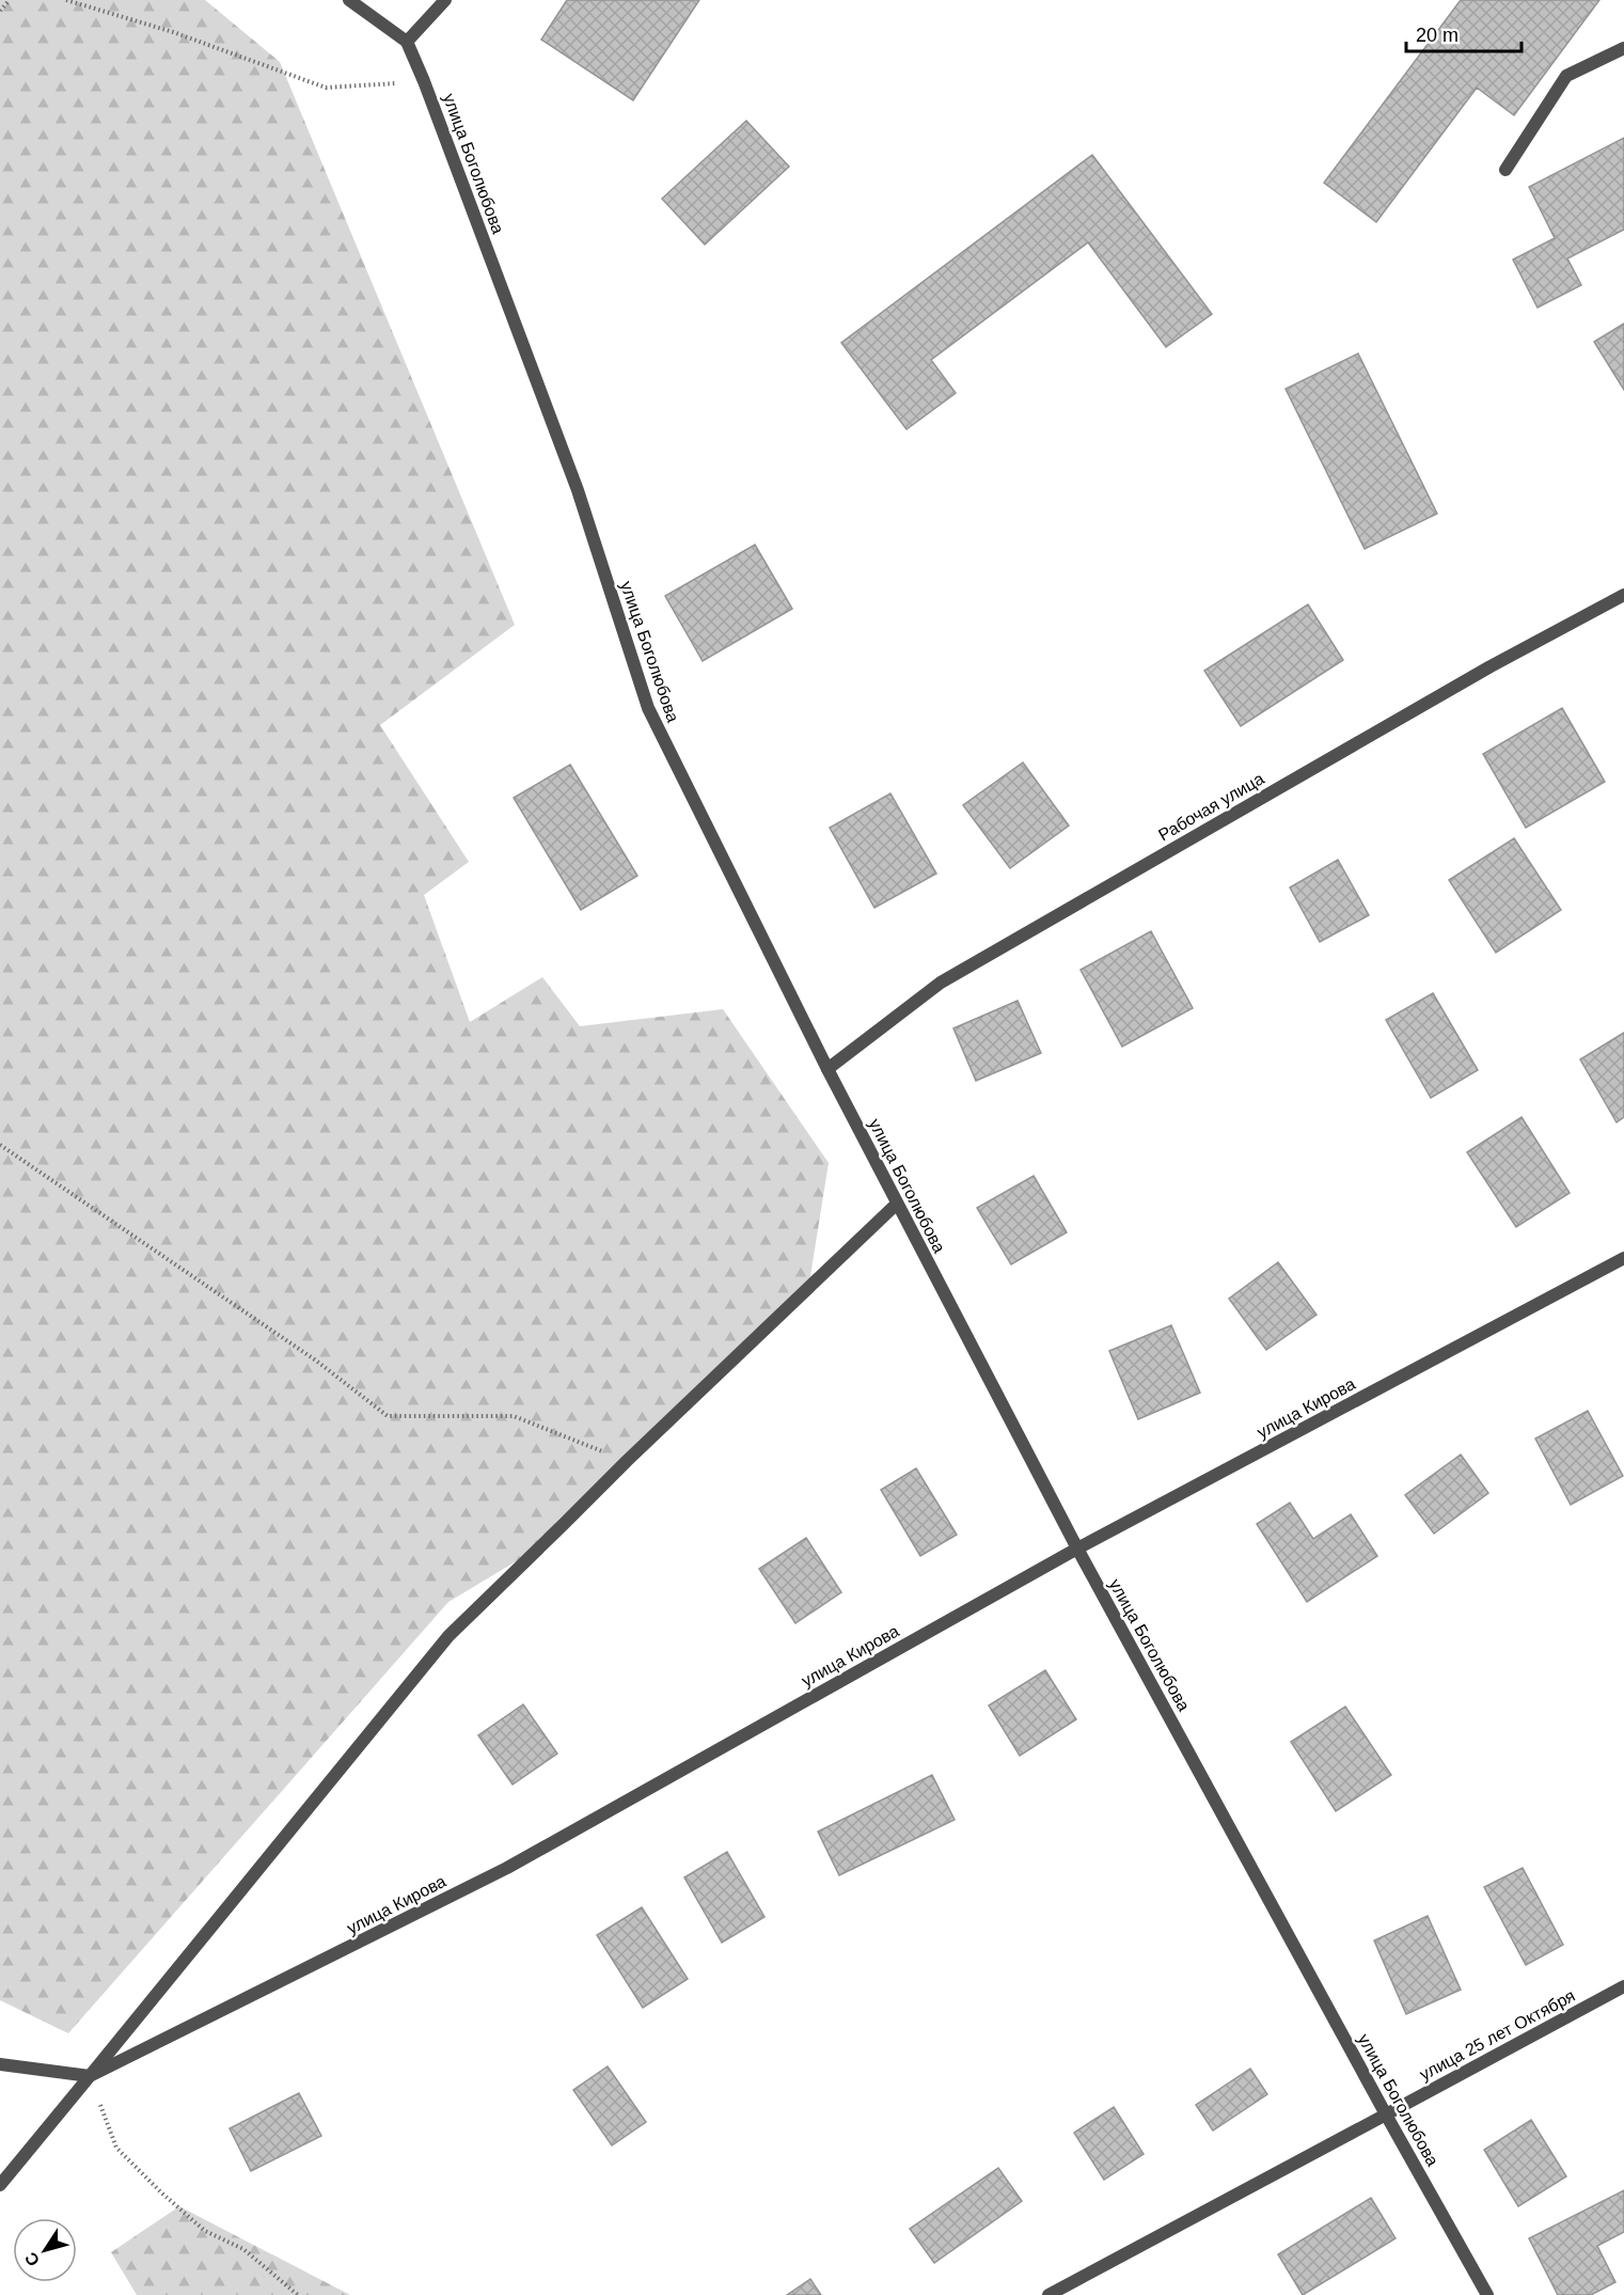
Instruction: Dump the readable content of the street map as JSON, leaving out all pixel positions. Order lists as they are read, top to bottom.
{
  "streets": {
    "street": [
      "улица Боголюбова",
      "Рабочая улица",
      "улица Кирова",
      "улица 25 лет Октября"
    ]
  },
  "crossings": [
    ["улица Боголюбова", "Рабочая улица"],
    ["улица Боголюбова", "улица Кирова"],
    ["улица Боголюбова", "улица 25 лет Октября"]
  ],
  "scale_bar": "20 m",
  "north": "bottom left"
}
